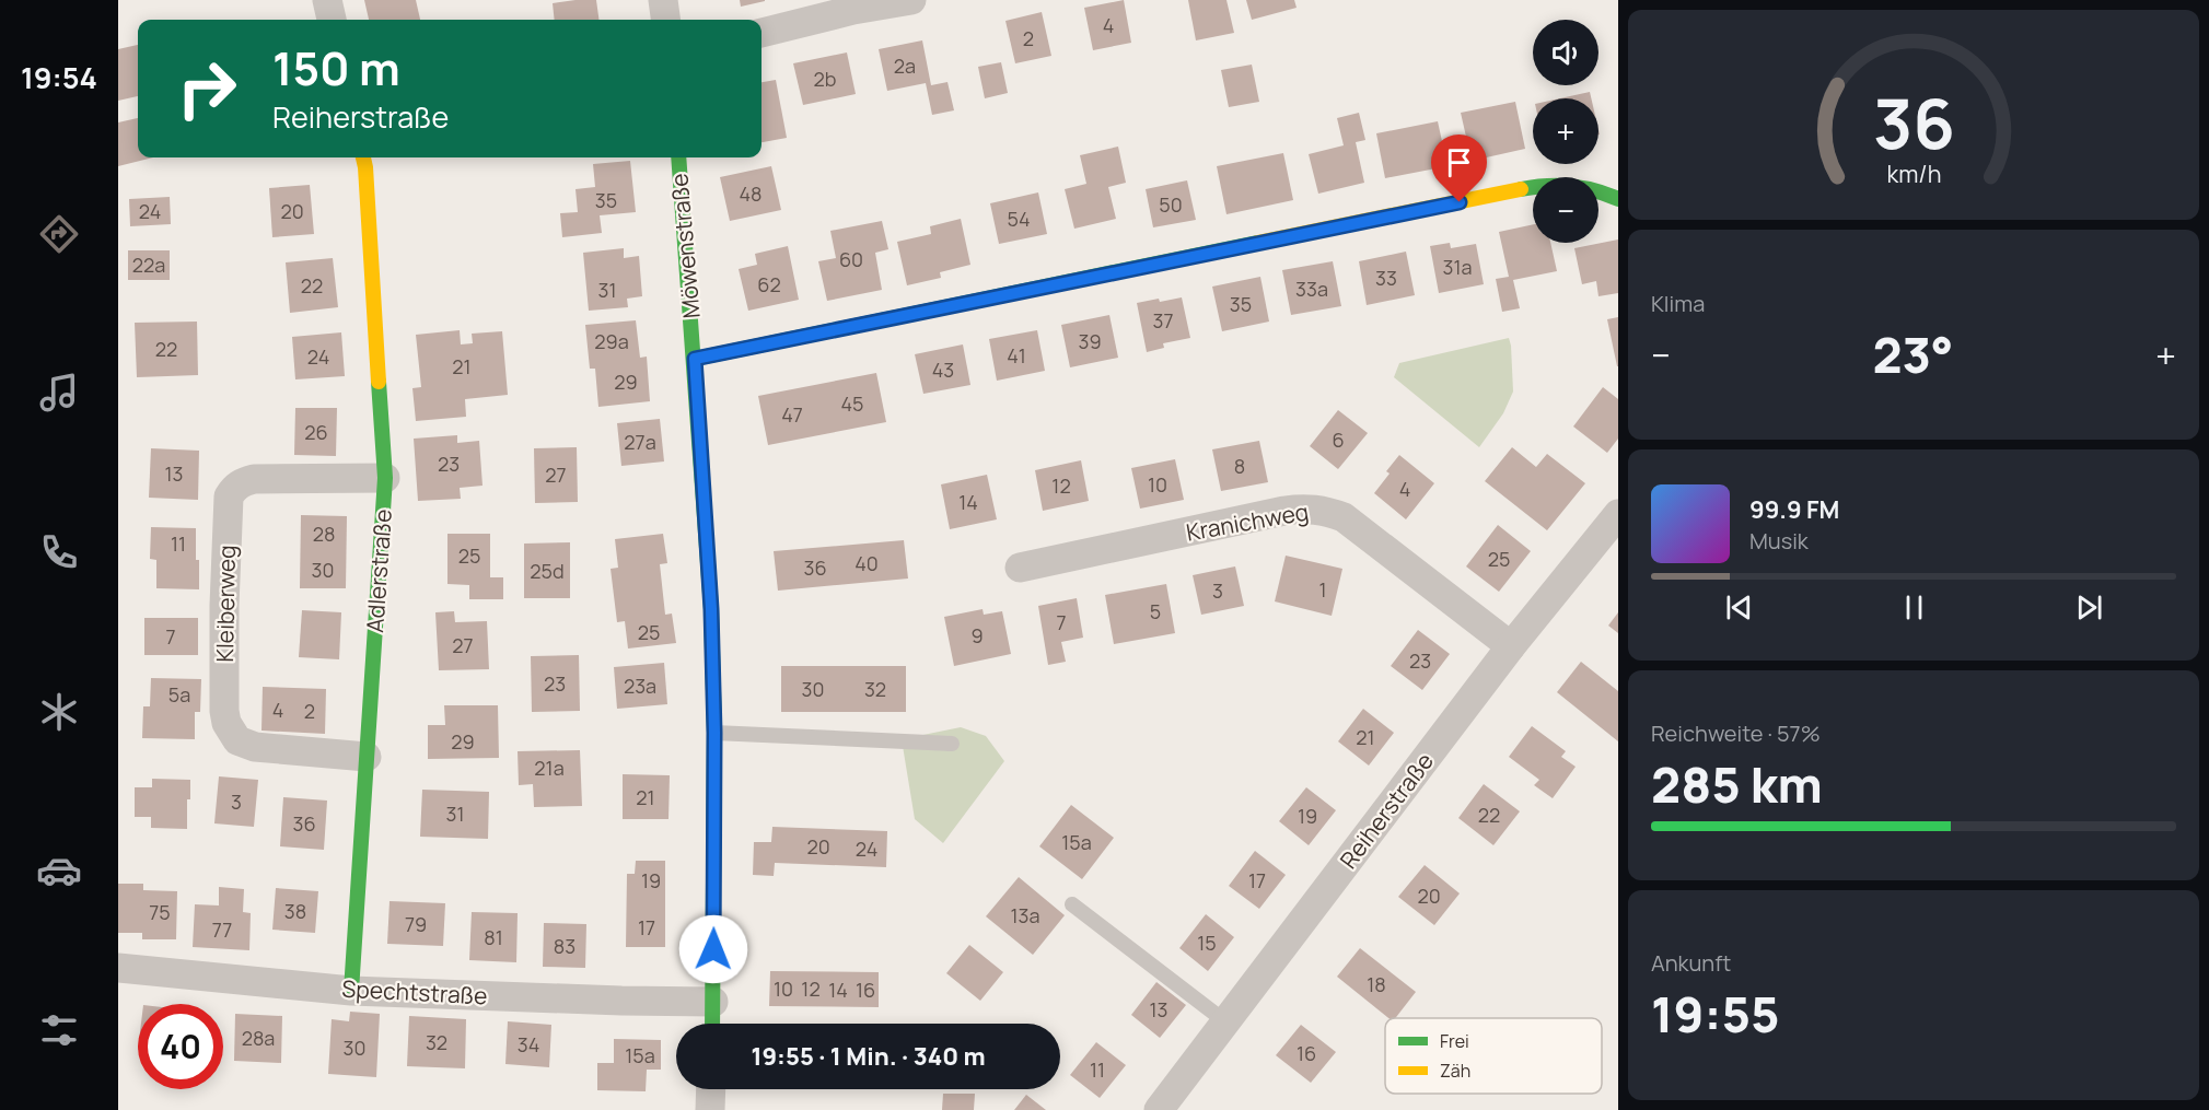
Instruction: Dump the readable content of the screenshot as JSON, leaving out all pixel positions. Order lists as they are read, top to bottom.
{
  "streets": {
    "street": [
      "Möwenstraße",
      "Kranichweg",
      "Adlerstraße",
      "Kleiberweg",
      "Reiherstraße",
      "Spechtstraße"
    ]
  },
  "crossings": [
    ["Möwenstraße", "Spechtstraße"],
    ["Kranichweg", "Reiherstraße"],
    ["Adlerstraße", "Kleiberweg"],
    ["Adlerstraße", "Spechtstraße"]
  ],
  "house_numbers": [
    "4",
    "2",
    "2a",
    "2b",
    "48",
    "35",
    "50",
    "24",
    "20",
    "54",
    "60",
    "22a",
    "31a",
    "33",
    "62",
    "22",
    "33a",
    "31",
    "35",
    "37",
    "29a",
    "39",
    "22",
    "41",
    "24",
    "21",
    "43",
    "29",
    "45",
    "47",
    "26",
    "6",
    "27a",
    "23",
    "8",
    "13",
    "27",
    "10",
    "12",
    "4",
    "14",
    "28",
    "11",
    "25",
    "25",
    "40",
    "36",
    "30",
    "25d",
    "1",
    "3",
    "5",
    "7",
    "25",
    "9",
    "7",
    "27",
    "23",
    "23",
    "23a",
    "30",
    "32",
    "5a",
    "4",
    "2",
    "21",
    "29",
    "21a",
    "21",
    "3",
    "31",
    "22",
    "19",
    "36",
    "15a",
    "20",
    "24",
    "19",
    "17",
    "20",
    "38",
    "75",
    "13a",
    "79",
    "17",
    "77",
    "81",
    "15",
    "83",
    "18",
    "10",
    "12",
    "14",
    "16",
    "13",
    "28a",
    "32",
    "34",
    "30",
    "16",
    "15a",
    "11"
  ],
  "legend": ["Frei", "Zäh"],
  "page": {
    "tabs": "19:54",
    "map_buttons": ["+", "−"],
    "turn": ["150 m", "Reiherstraße"],
    "tile": [
      "Klima",
      ["Reichweite · 57%", "285 km"],
      ["Ankunft", "19:55"]
    ],
    "heat": ["−", "23°", "+"],
    "song": ["99.9 FM", "Musik"],
    "limit": "40",
    "trip": "19:55 · 1 Min. · 340 m",
    "gauge": ["36", "km/h"]
  }
}
